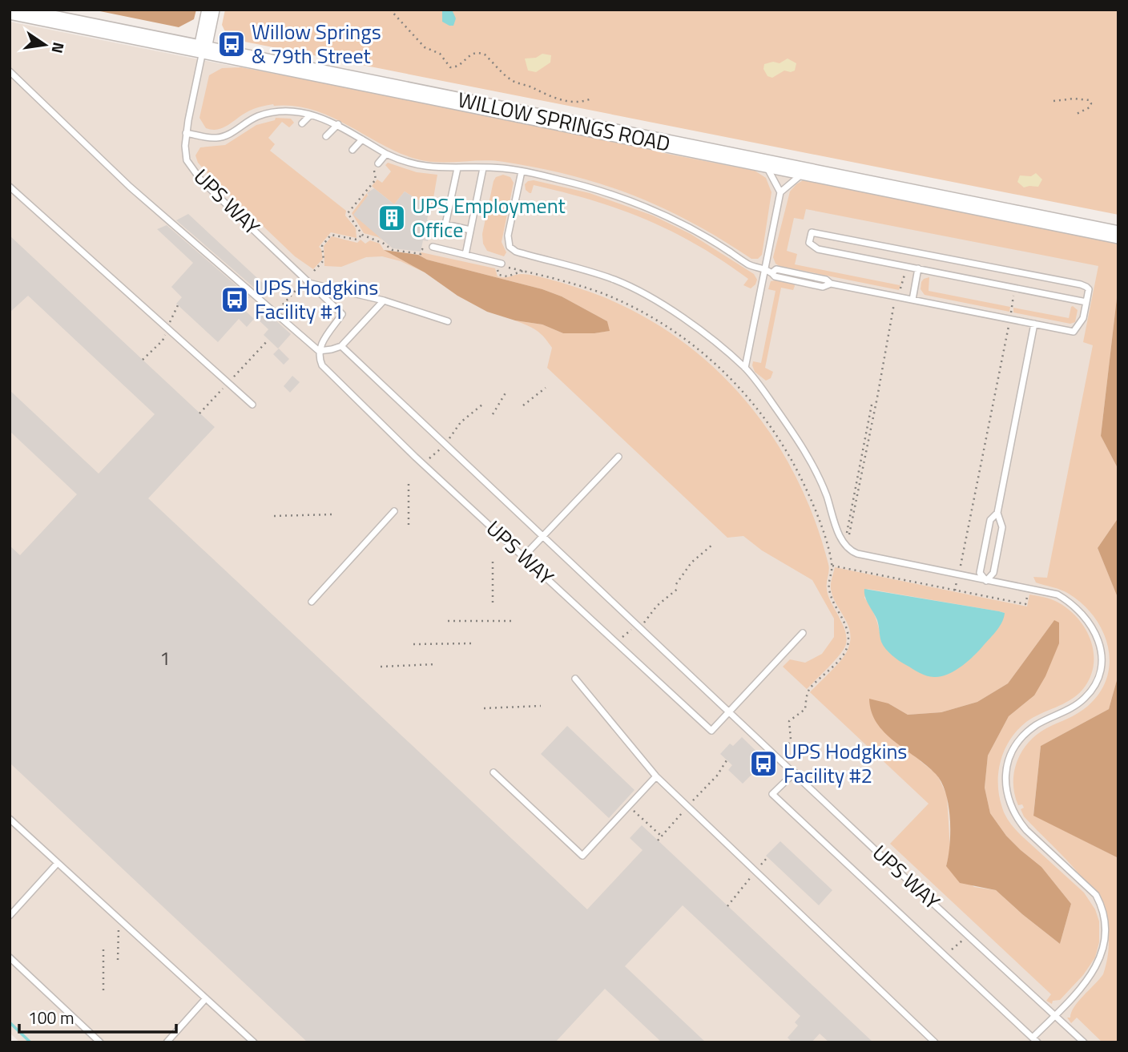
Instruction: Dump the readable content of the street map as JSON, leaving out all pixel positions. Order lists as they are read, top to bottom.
{
  "streets": {
    "main road": ["WILLOW SPRINGS ROAD"],
    "lane": ["UPS WAY"]
  },
  "crossings": [
    ["WILLOW SPRINGS ROAD", "UPS WAY"]
  ],
  "places": {
    "bus stop": ["Willow Springs & 79th Street", "UPS Hodgkins Facility #1", "UPS Hodgkins Facility #2"],
    "building": ["UPS Employment Office"]
  },
  "house_numbers": ["1"],
  "scale_bar": "100 m",
  "north": "right"
}
